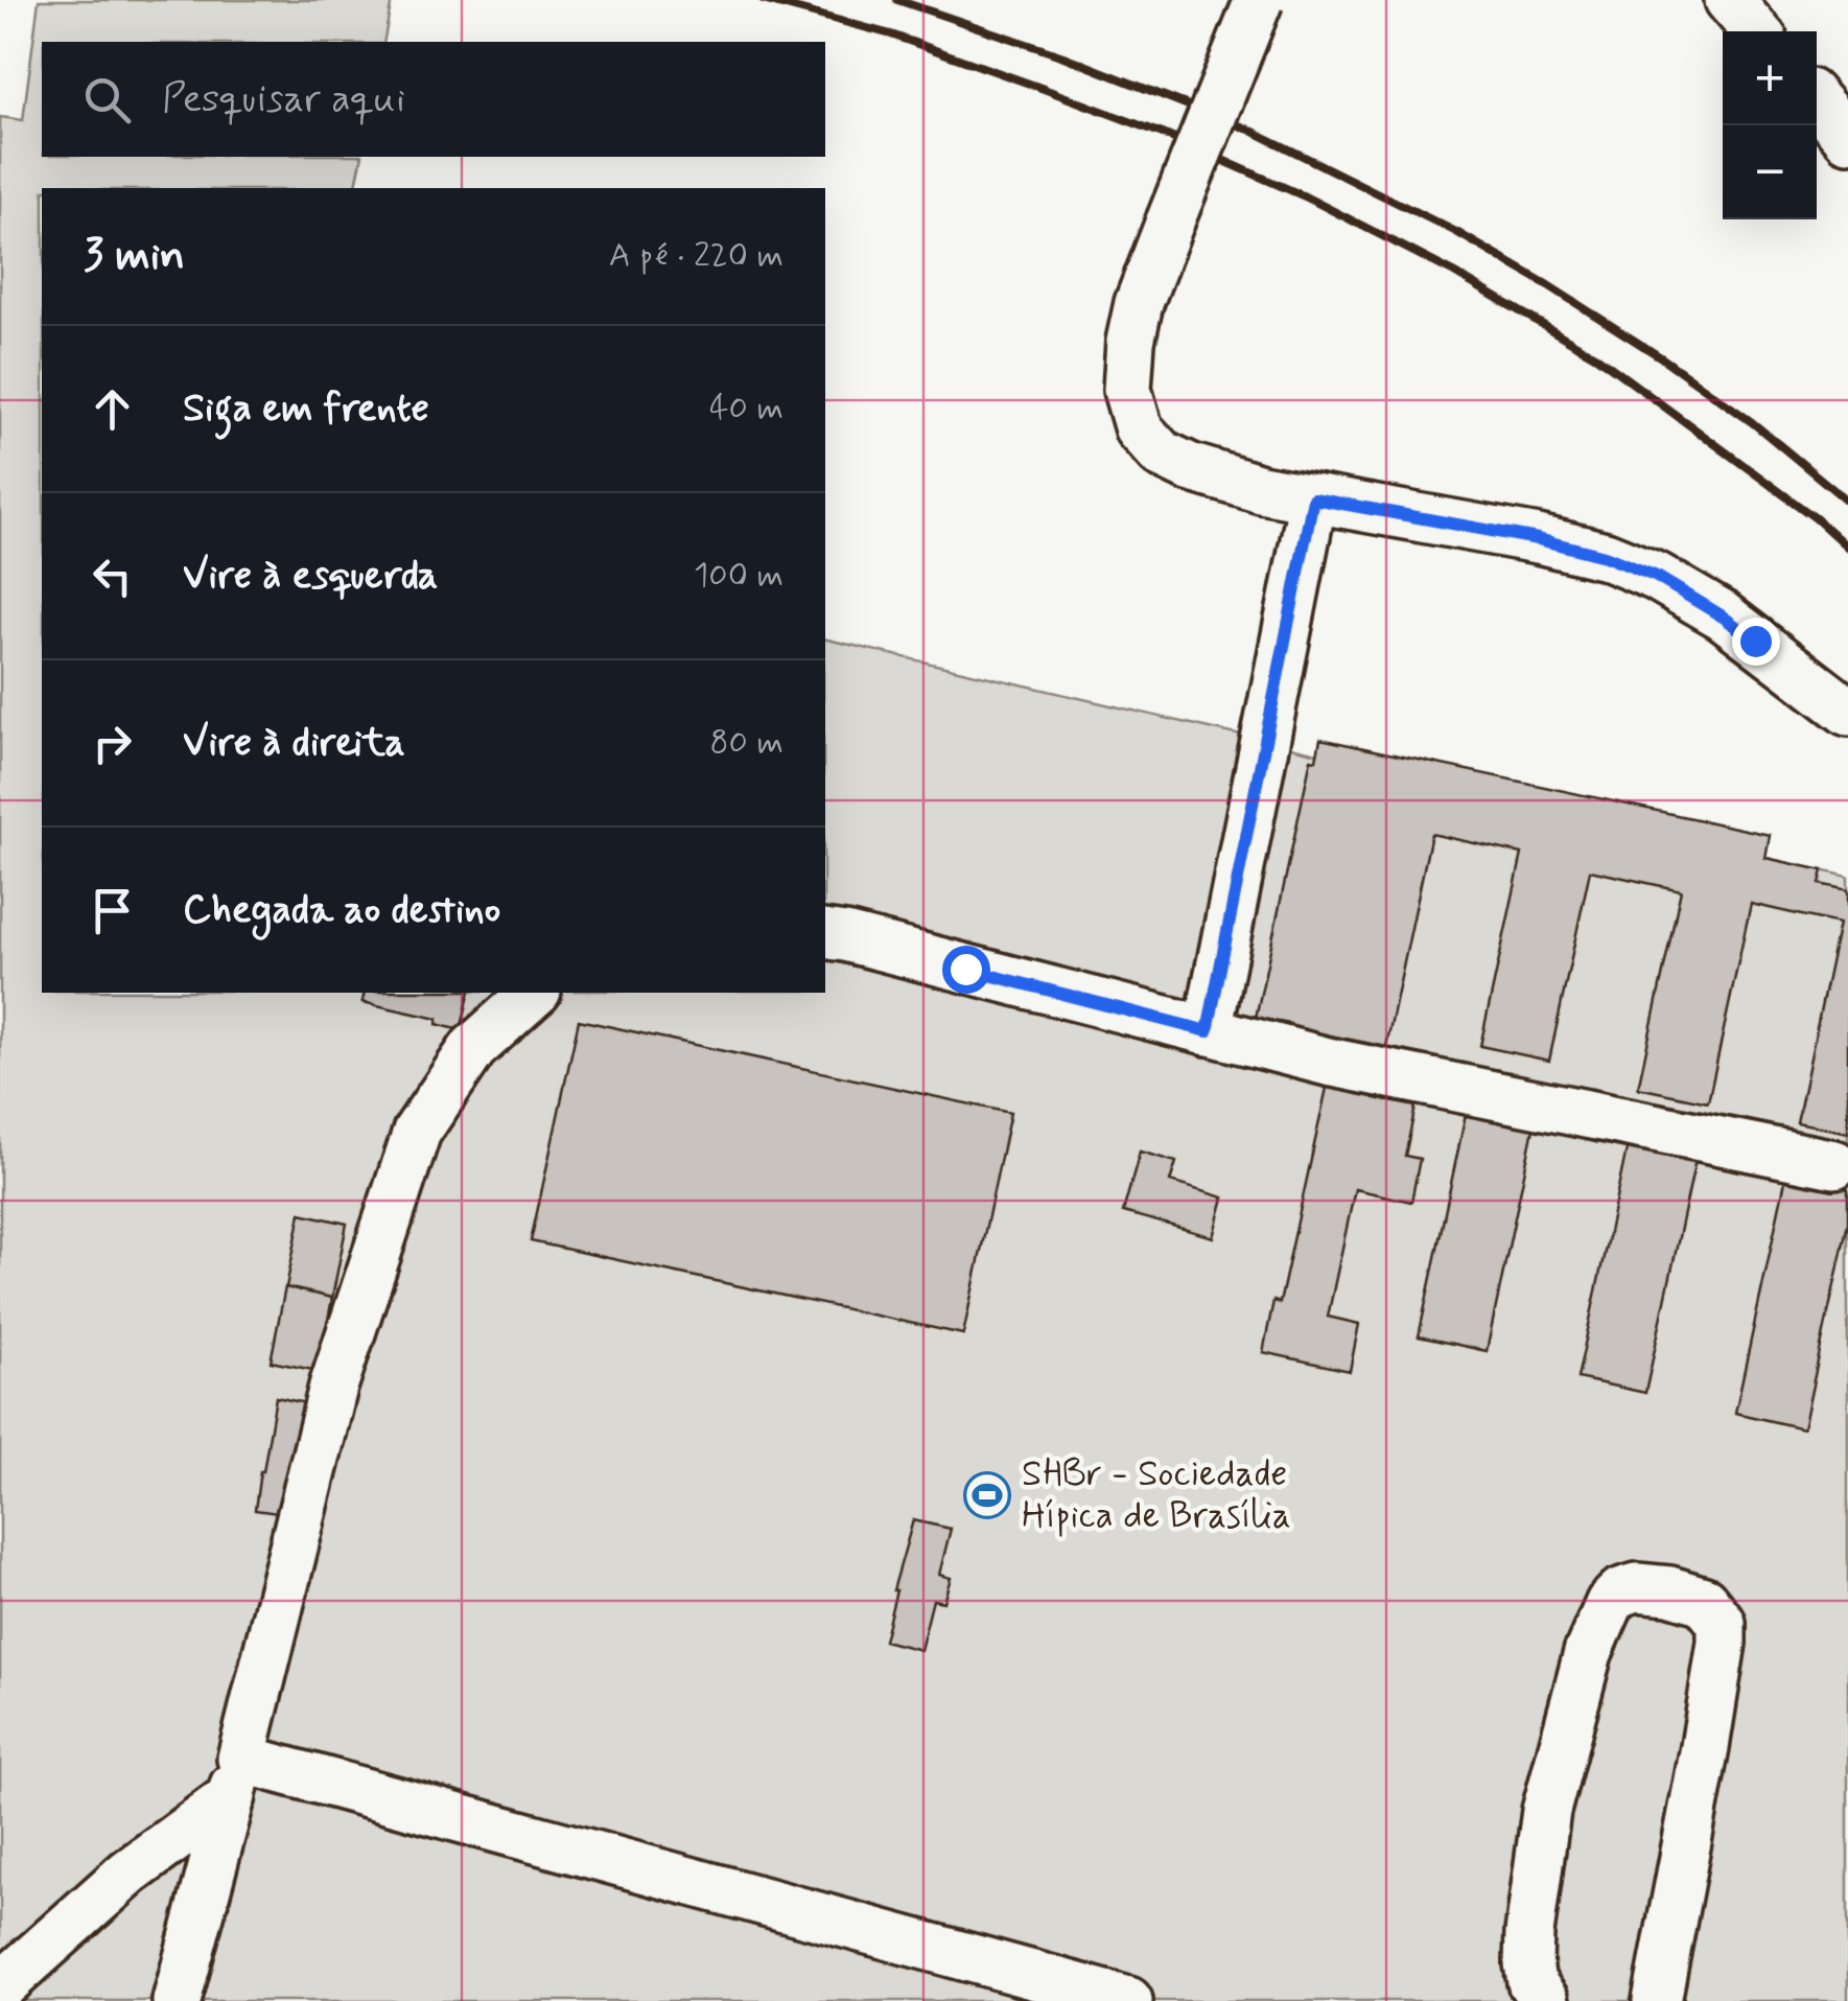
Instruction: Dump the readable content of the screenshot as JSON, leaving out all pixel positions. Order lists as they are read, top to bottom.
{
  "places": {
    "sports": ["SHBr - Sociedade Hípica de Brasília"]
  },
  "page": {
    "map_buttons": ["+", "−"],
    "search": "Pesquisar aqui",
    "heading": ["3 min", "A pé · 220 m"],
    "list": [
      ["Siga em frente", "40 m"],
      ["Vire à esquerda", "100 m"],
      ["Vire à direita", "80 m"],
      "Chegada ao destino"
    ]
  }
}
